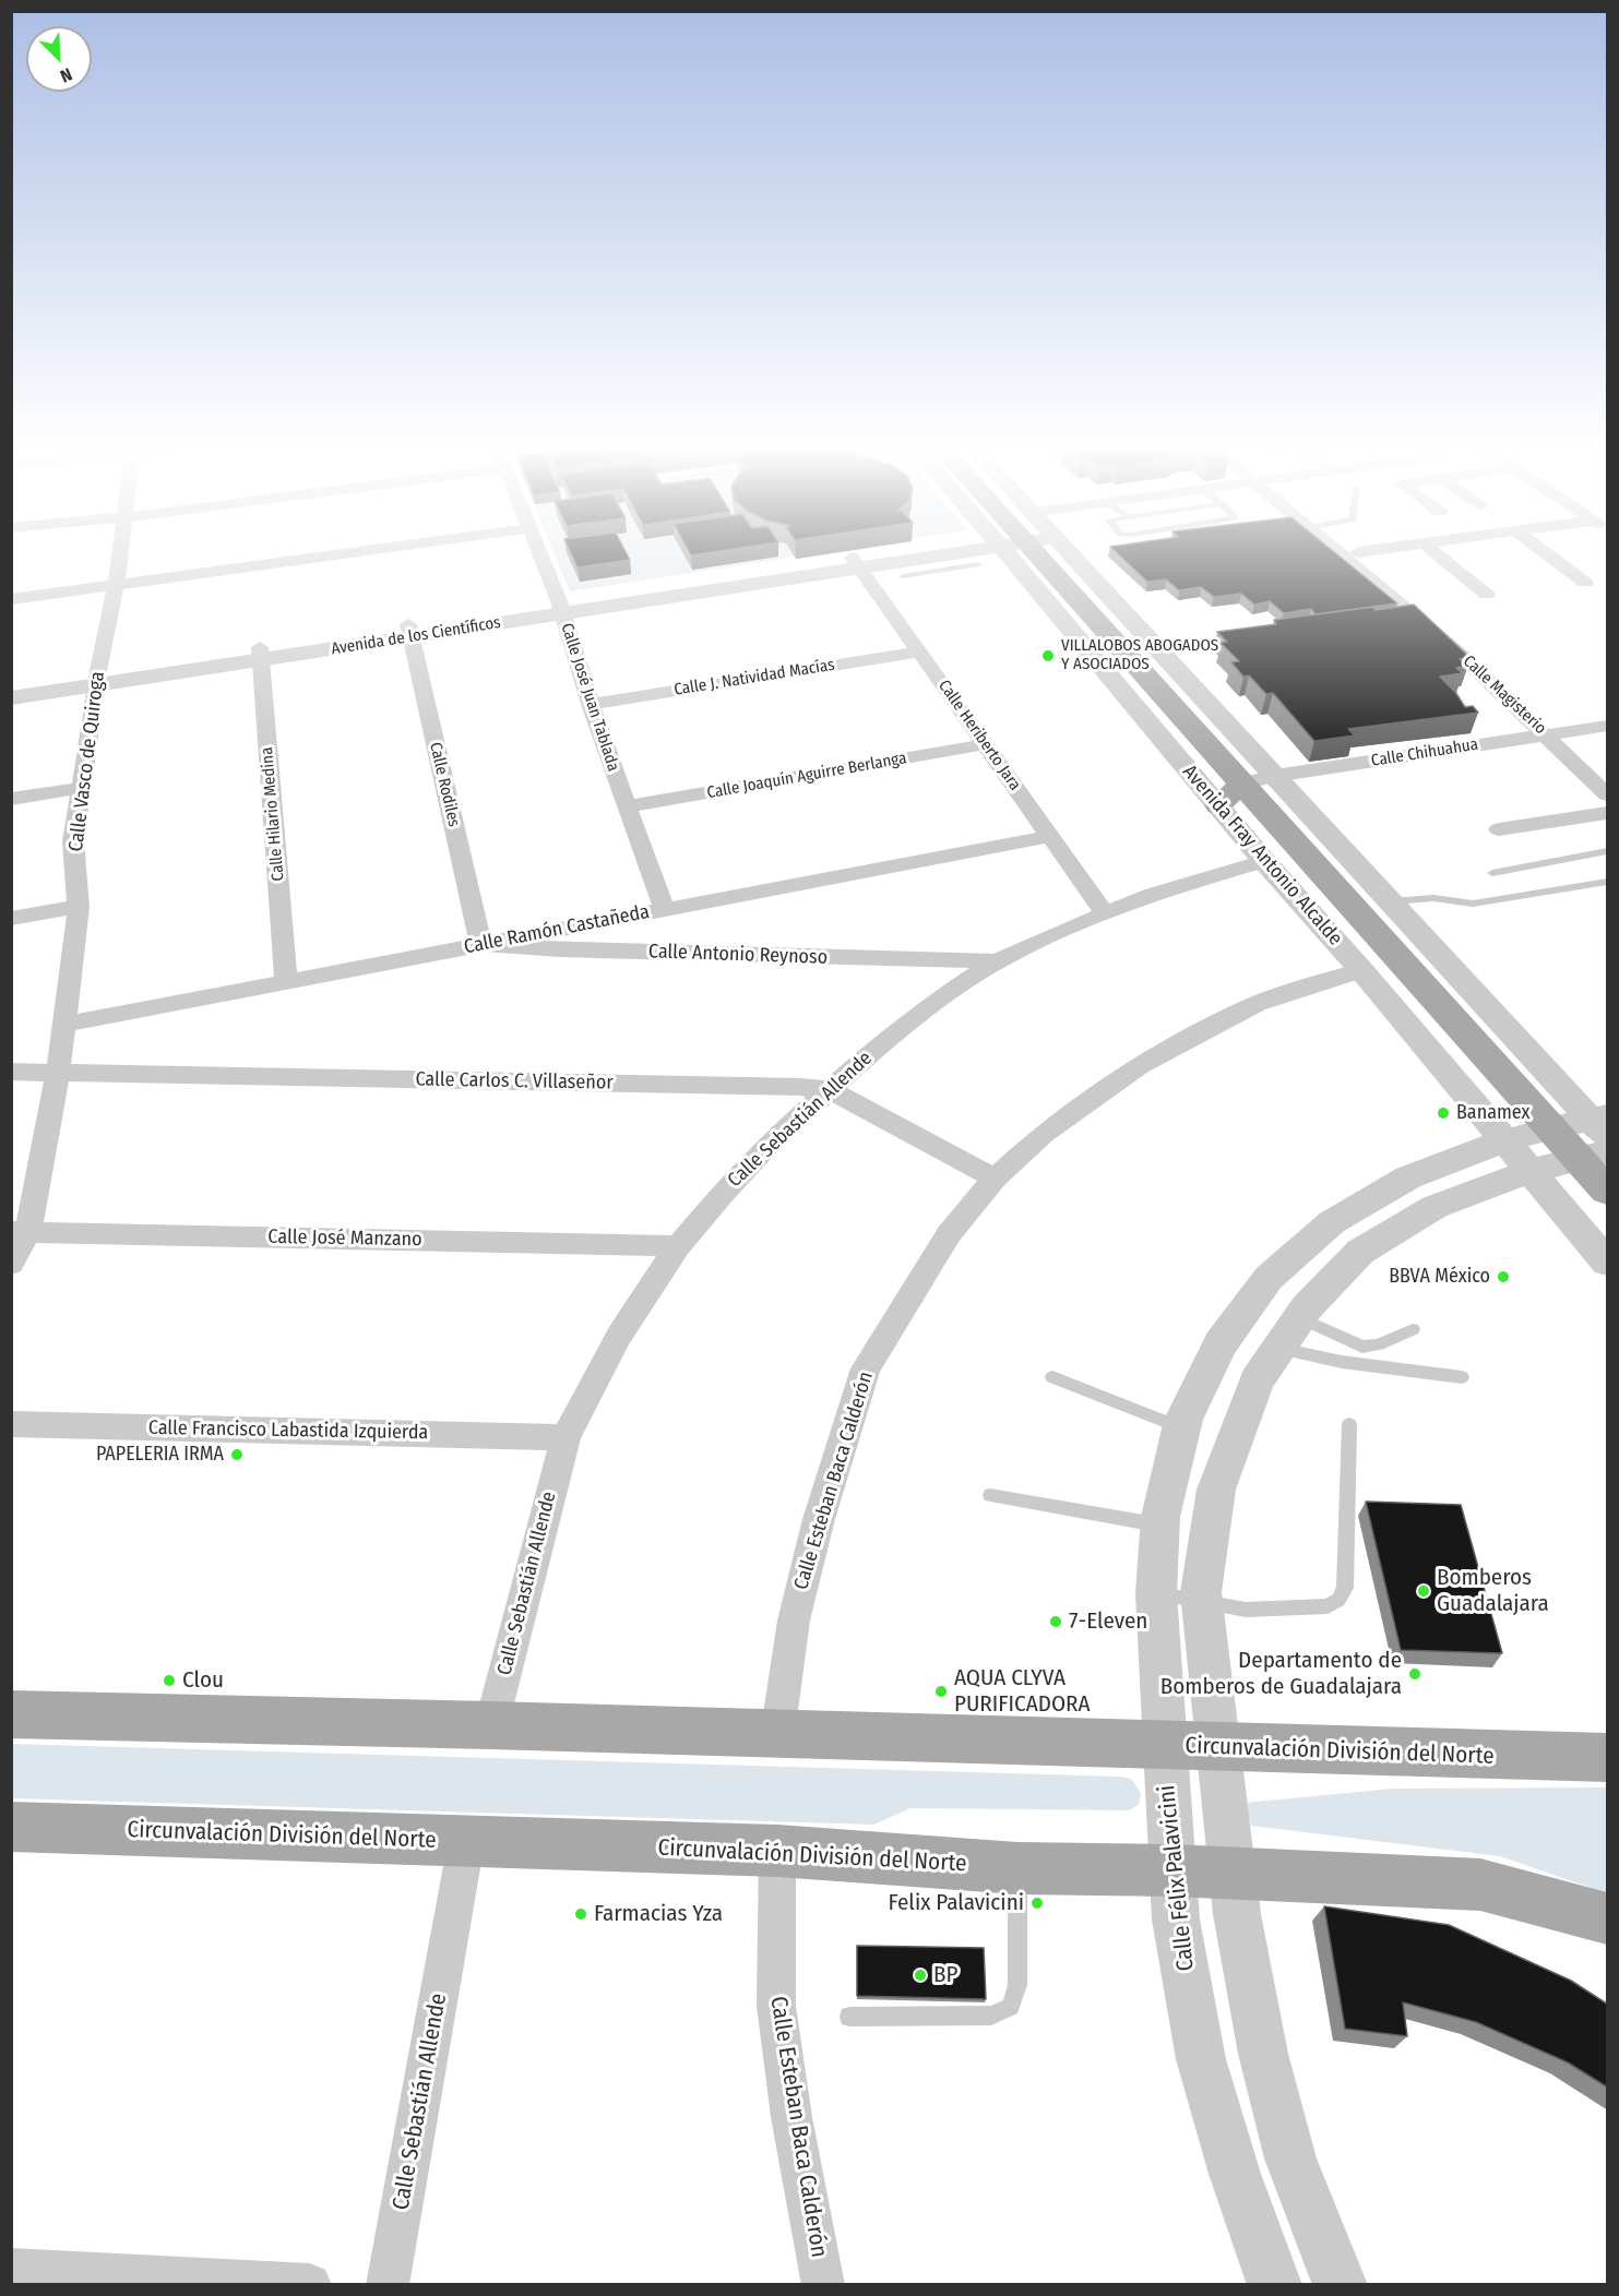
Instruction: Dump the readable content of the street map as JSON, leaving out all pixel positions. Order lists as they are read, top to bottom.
{
  "streets": {
    "main road": ["Avenida Fray Antonio Alcalde", "Circunvalación División del Norte"],
    "street": [
      "Avenida de los Científicos",
      "Calle J. Natividad Macías",
      "Calle Magisterio",
      "Calle José Juan Tablada",
      "Calle Heriberto Jara",
      "Calle Chihuahua",
      "Calle Vasco de Quiroga",
      "Calle Joaquín Aguirre Berlanga",
      "Calle Rodiles",
      "Calle Hilario Medina",
      "Calle Ramón Castañeda",
      "Calle Antonio Reynoso",
      "Calle Carlos C. Villaseñor",
      "Calle Sebastián Allende",
      "Calle José Manzano",
      "Calle Francisco Labastida Izquierda",
      "Calle Esteban Baca Calderón",
      "Calle Félix Palavicini"
    ]
  },
  "crossings": [
    ["Avenida de los Científicos", "Calle José Juan Tablada"],
    ["Avenida de los Científicos", "Calle Heriberto Jara"],
    ["Avenida de los Científicos", "Calle Vasco de Quiroga"],
    ["Avenida de los Científicos", "Calle Rodiles"],
    ["Avenida de los Científicos", "Calle Hilario Medina"],
    ["Calle J. Natividad Macías", "Calle José Juan Tablada"],
    ["Calle J. Natividad Macías", "Calle Heriberto Jara"],
    ["Calle Magisterio", "Calle Chihuahua"],
    ["Calle José Juan Tablada", "Calle Joaquín Aguirre Berlanga"],
    ["Calle José Juan Tablada", "Calle Ramón Castañeda"],
    ["Calle Heriberto Jara", "Calle Joaquín Aguirre Berlanga"],
    ["Calle Heriberto Jara", "Calle Ramón Castañeda"],
    ["Calle Heriberto Jara", "Calle Sebastián Allende"],
    ["Calle Chihuahua", "Avenida Fray Antonio Alcalde"],
    ["Calle Vasco de Quiroga", "Calle Ramón Castañeda"],
    ["Calle Vasco de Quiroga", "Calle Carlos C. Villaseñor"],
    ["Calle Vasco de Quiroga", "Calle José Manzano"],
    ["Calle Rodiles", "Calle Ramón Castañeda"],
    ["Calle Rodiles", "Calle Antonio Reynoso"],
    ["Calle Hilario Medina", "Calle Ramón Castañeda"],
    ["Avenida Fray Antonio Alcalde", "Calle Sebastián Allende"],
    ["Avenida Fray Antonio Alcalde", "Calle Esteban Baca Calderón"],
    ["Avenida Fray Antonio Alcalde", "Calle Félix Palavicini"],
    ["Calle Ramón Castañeda", "Calle Antonio Reynoso"],
    ["Calle Antonio Reynoso", "Calle Sebastián Allende"],
    ["Calle Carlos C. Villaseñor", "Calle Sebastián Allende"],
    ["Calle Carlos C. Villaseñor", "Calle Esteban Baca Calderón"],
    ["Calle Sebastián Allende", "Calle José Manzano"],
    ["Calle Sebastián Allende", "Calle Francisco Labastida Izquierda"],
    ["Calle Sebastián Allende", "Circunvalación División del Norte"],
    ["Calle Esteban Baca Calderón", "Circunvalación División del Norte"],
    ["Circunvalación División del Norte", "Calle Félix Palavicini"]
  ],
  "places": [
    "VILLALOBOS ABOGADOS Y ASOCIADOS",
    "Banamex",
    "BBVA México",
    "PAPELERIA IRMA",
    "Bomberos Guadalajara",
    "7-Eleven",
    "Departamento de Bomberos de Guadalajara",
    "Clou",
    "AQUA CLYVA PURIFICADORA",
    "Felix Palavicini",
    "Farmacias Yza",
    "BP"
  ],
  "north": "bottom right"
}
